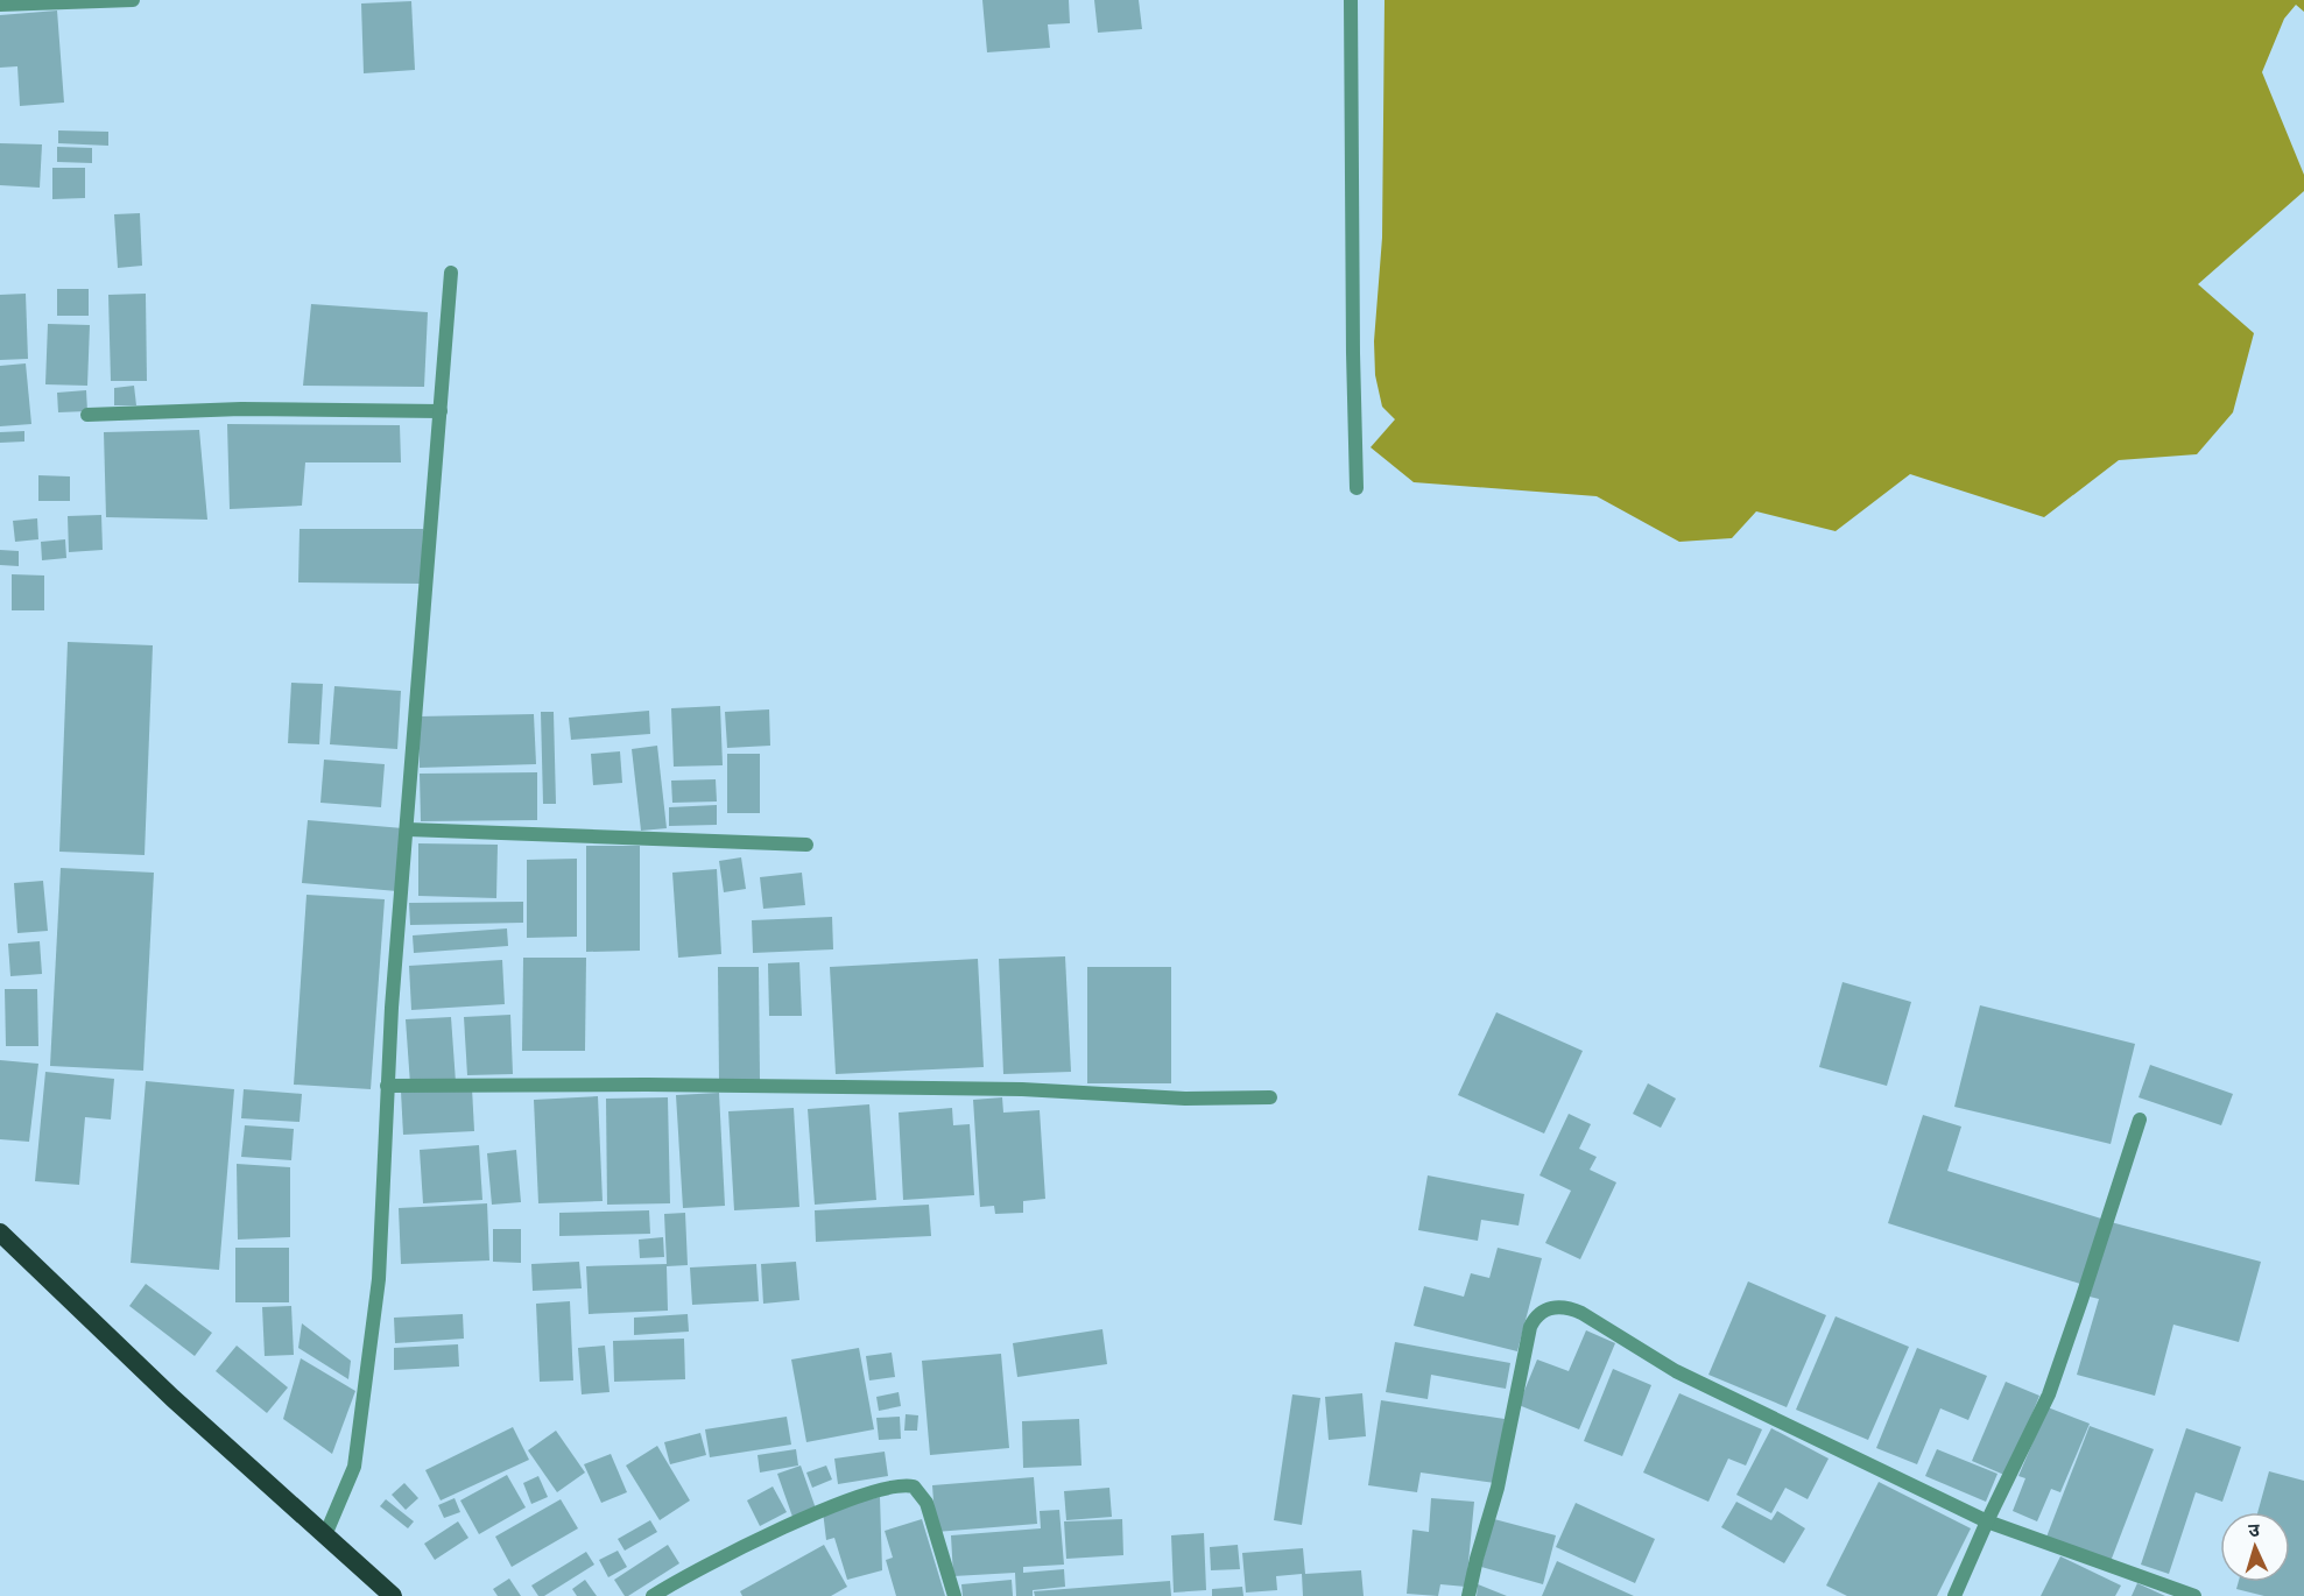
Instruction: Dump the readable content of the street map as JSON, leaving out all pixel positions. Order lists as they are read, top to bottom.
{
  "north": "top"
}
